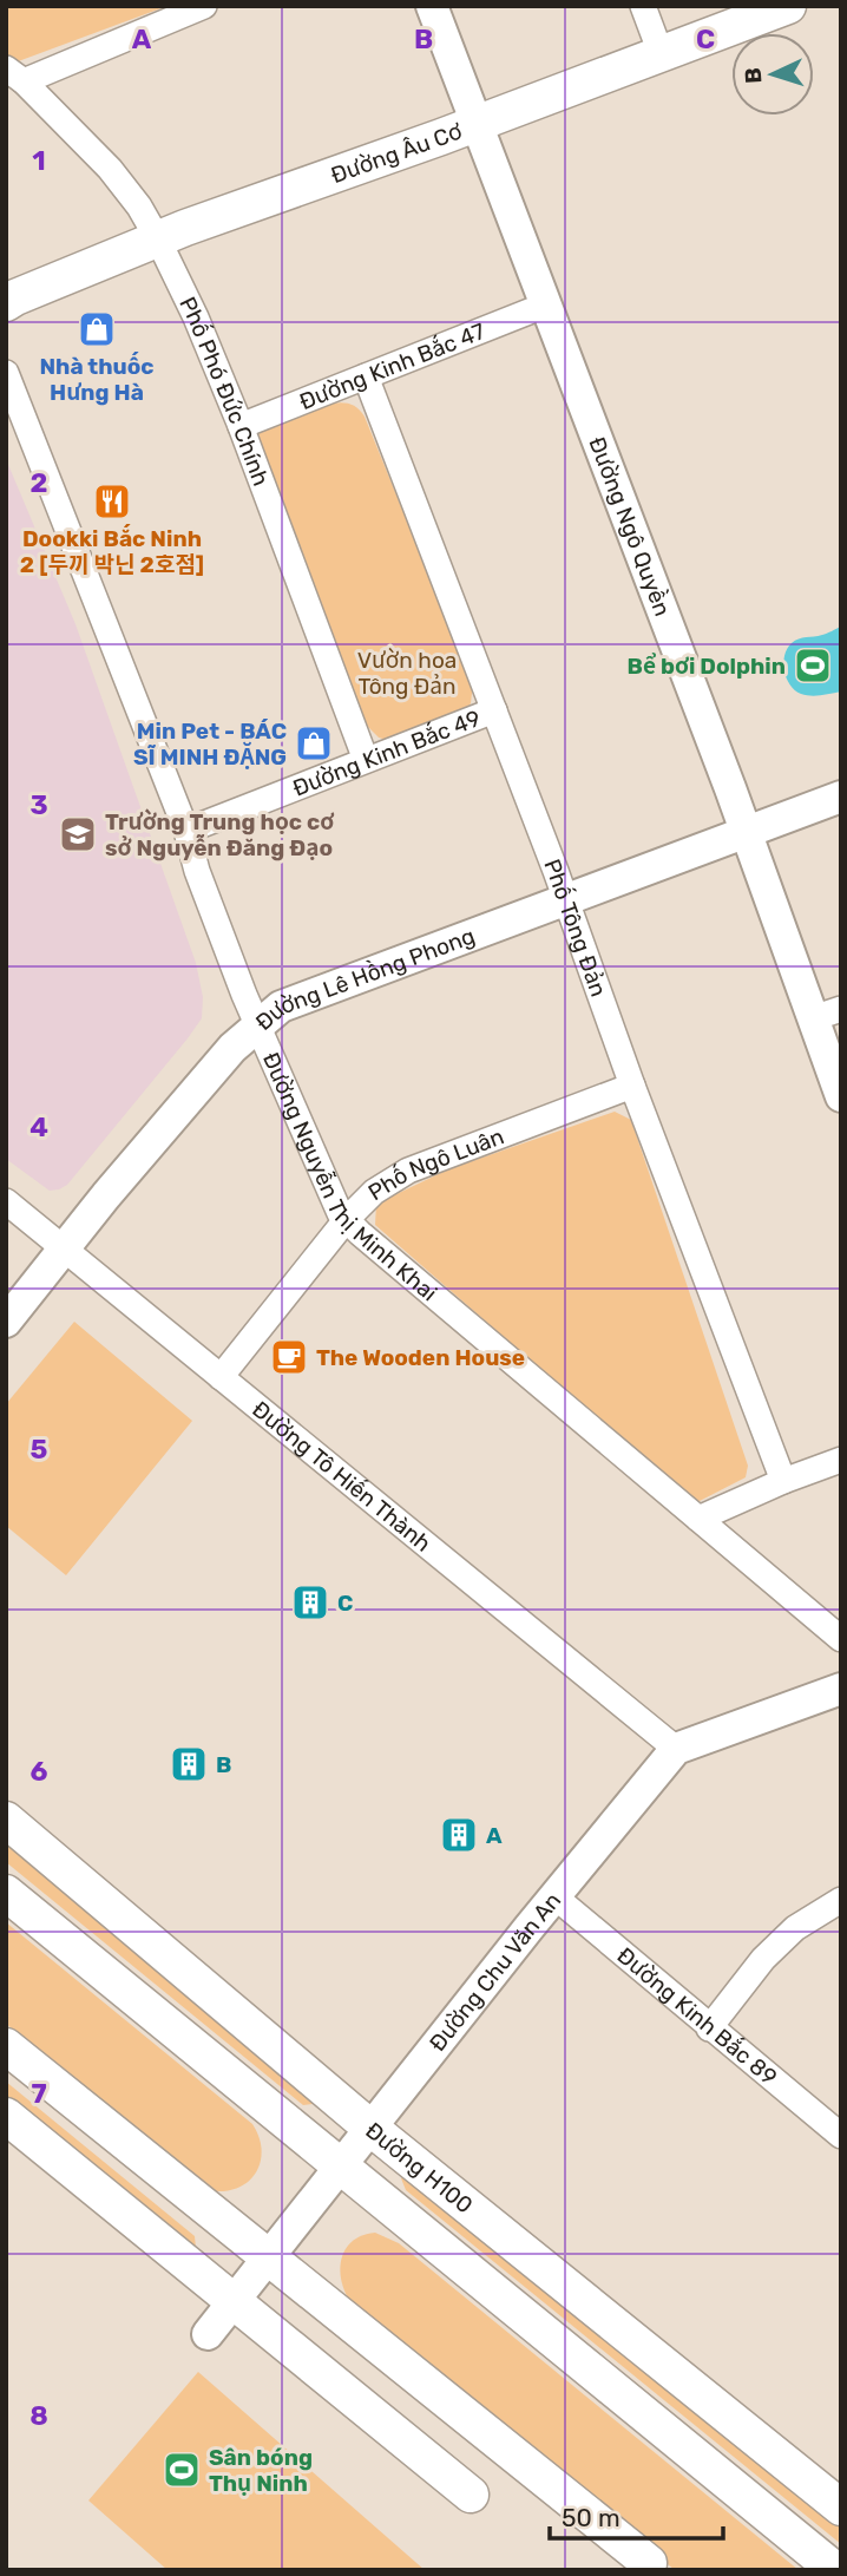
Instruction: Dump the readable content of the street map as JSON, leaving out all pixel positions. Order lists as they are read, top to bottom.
{
  "streets": {
    "main road": ["Đường Âu Cơ", "Đường H100"],
    "street": [
      "Đường Kinh Bắc 47",
      "Phố Phó Đức Chính",
      "Đường Ngô Quyền",
      "Đường Kinh Bắc 49",
      "Phố Tông Đản",
      "Đường Lê Hồng Phong",
      "Phố Ngô Luân",
      "Đường Nguyễn Thị Minh Khai",
      "Đường Tô Hiến Thành",
      "Đường Chu Văn An",
      "Đường Kinh Bắc 89"
    ]
  },
  "crossings": [
    ["Đường Âu Cơ", "Phố Phó Đức Chính"],
    ["Đường Âu Cơ", "Đường Ngô Quyền"],
    ["Đường Kinh Bắc 47", "Phố Phó Đức Chính"],
    ["Đường Kinh Bắc 47", "Đường Ngô Quyền"],
    ["Đường Kinh Bắc 47", "Phố Tông Đản"],
    ["Phố Phó Đức Chính", "Đường Kinh Bắc 49"],
    ["Đường Ngô Quyền", "Đường Lê Hồng Phong"],
    ["Đường Kinh Bắc 49", "Phố Tông Đản"],
    ["Đường Kinh Bắc 49", "Đường Nguyễn Thị Minh Khai"],
    ["Phố Tông Đản", "Đường Lê Hồng Phong"],
    ["Phố Tông Đản", "Phố Ngô Luân"],
    ["Đường Lê Hồng Phong", "Đường Nguyễn Thị Minh Khai"],
    ["Đường Lê Hồng Phong", "Đường Tô Hiến Thành"],
    ["Phố Ngô Luân", "Đường Nguyễn Thị Minh Khai"],
    ["Phố Ngô Luân", "Đường Tô Hiến Thành"],
    ["Đường Tô Hiến Thành", "Đường Chu Văn An"],
    ["Đường Chu Văn An", "Đường Kinh Bắc 89"],
    ["Đường Chu Văn An", "Đường H100"]
  ],
  "parks": ["Vườn hoa Tông Đản"],
  "places": {
    "shop": ["Nhà thuốc Hưng Hà", "Min Pet - BÁC SĨ MINH ĐẶNG"],
    "restaurant": ["Dookki Bắc Ninh 2 [두끼 박닌 2호점]"],
    "sports": ["Bể bơi Dolphin", "Sân bóng Thụ Ninh"],
    "school or university": ["Trường Trung học cơ sở Nguyễn Đăng Đạo"],
    "cafe": ["The Wooden House"],
    "building": ["C", "B", "A"]
  },
  "scale_bar": "50 m",
  "north": "left",
  "grid": {
    "columns": ["A", "B", "C"],
    "rows": [
      "1",
      "2",
      "3",
      "4",
      "5",
      "6",
      "7",
      "8"
    ]
  }
}
